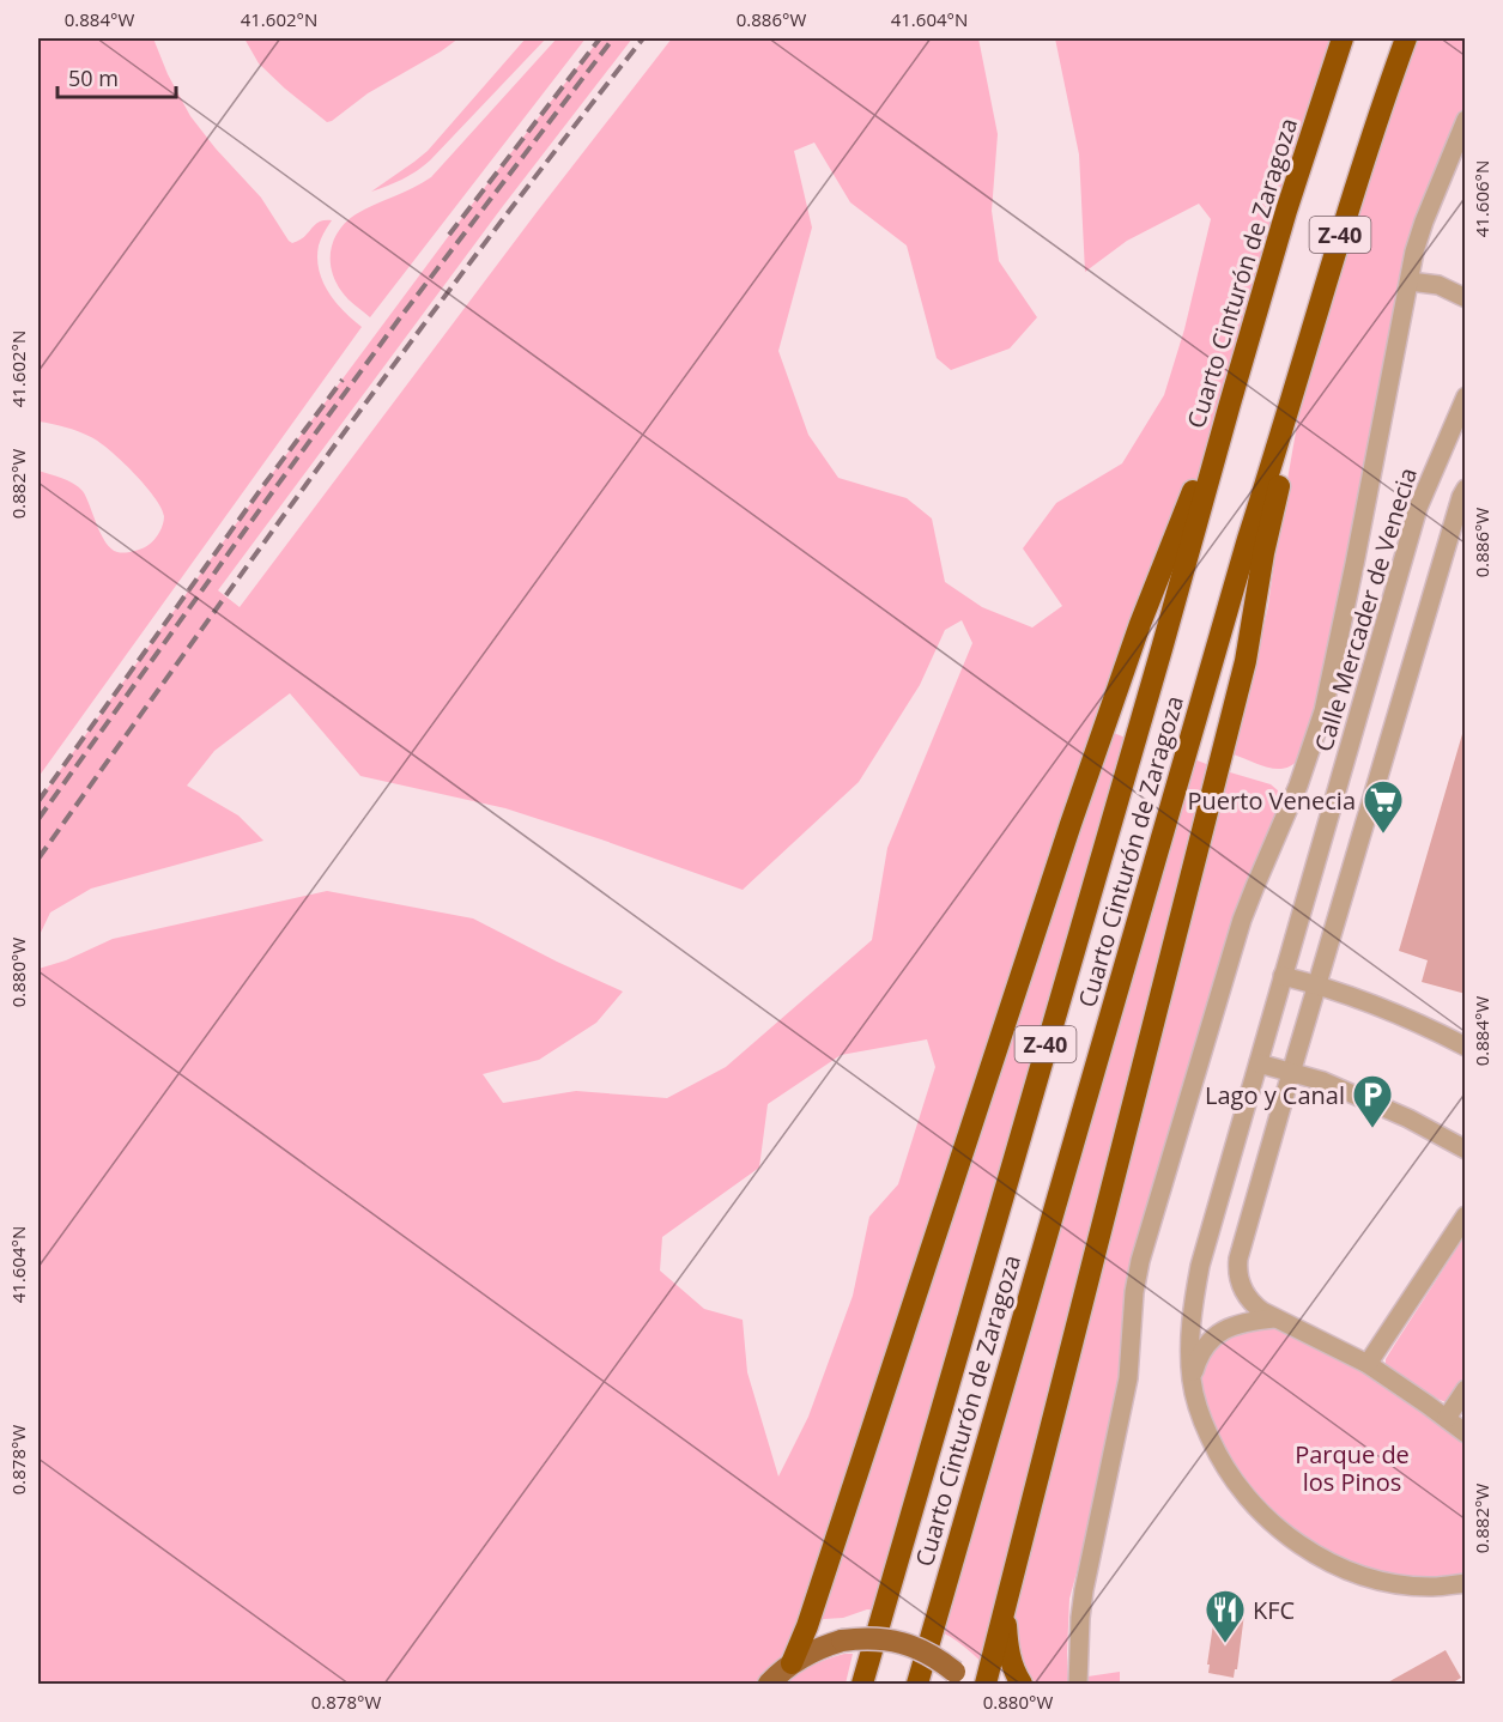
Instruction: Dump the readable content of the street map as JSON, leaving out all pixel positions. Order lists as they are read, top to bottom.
{
  "streets": {
    "highway": ["Z-40", "Cuarto Cinturón de Zaragoza"],
    "street": ["Calle Mercader de Venecia"]
  },
  "parks": ["Parque de los Pinos"],
  "places": {
    "supermarket": ["Puerto Venecia"],
    "parking": ["Lago y Canal"],
    "restaurant": ["KFC"]
  },
  "scale_bar": "50 m",
  "coordinates": [
    "0.884°W",
    "41.602°N",
    "0.886°W",
    "41.604°N",
    "41.606°N",
    "0.882°W",
    "0.880°W",
    "0.878°W"
  ]
}
